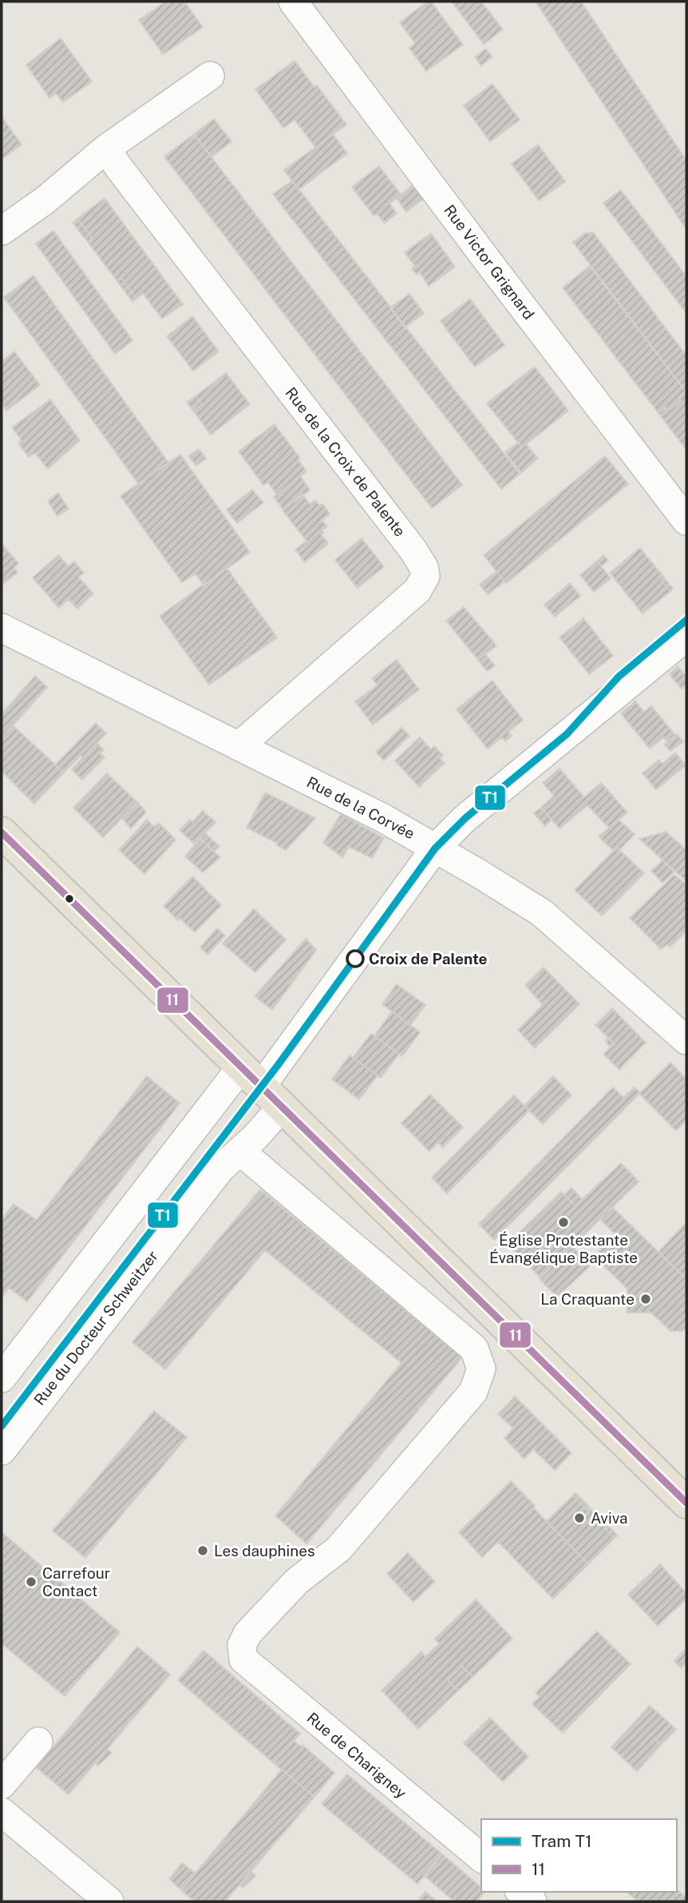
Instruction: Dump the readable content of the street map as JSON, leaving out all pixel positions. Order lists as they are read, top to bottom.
{
  "streets": {
    "street": [
      "Rue Victor Grignard",
      "Rue de la Croix de Palente",
      "Rue de la Corvée",
      "Rue du Docteur Schweitzer",
      "Rue de Charigney"
    ]
  },
  "crossings": [
    ["Rue de la Croix de Palente", "Rue de la Corvée"],
    ["Rue du Docteur Schweitzer", "Rue de Charigney"]
  ],
  "places": [
    "Croix de Palente",
    "Église Protestante Évangélique Baptiste",
    "La Craquante",
    "Aviva",
    "Les dauphines",
    "Carrefour Contact"
  ],
  "lines": ["tram line T1", "transit line 11"],
  "legend": ["Tram T1", "11"]
}
